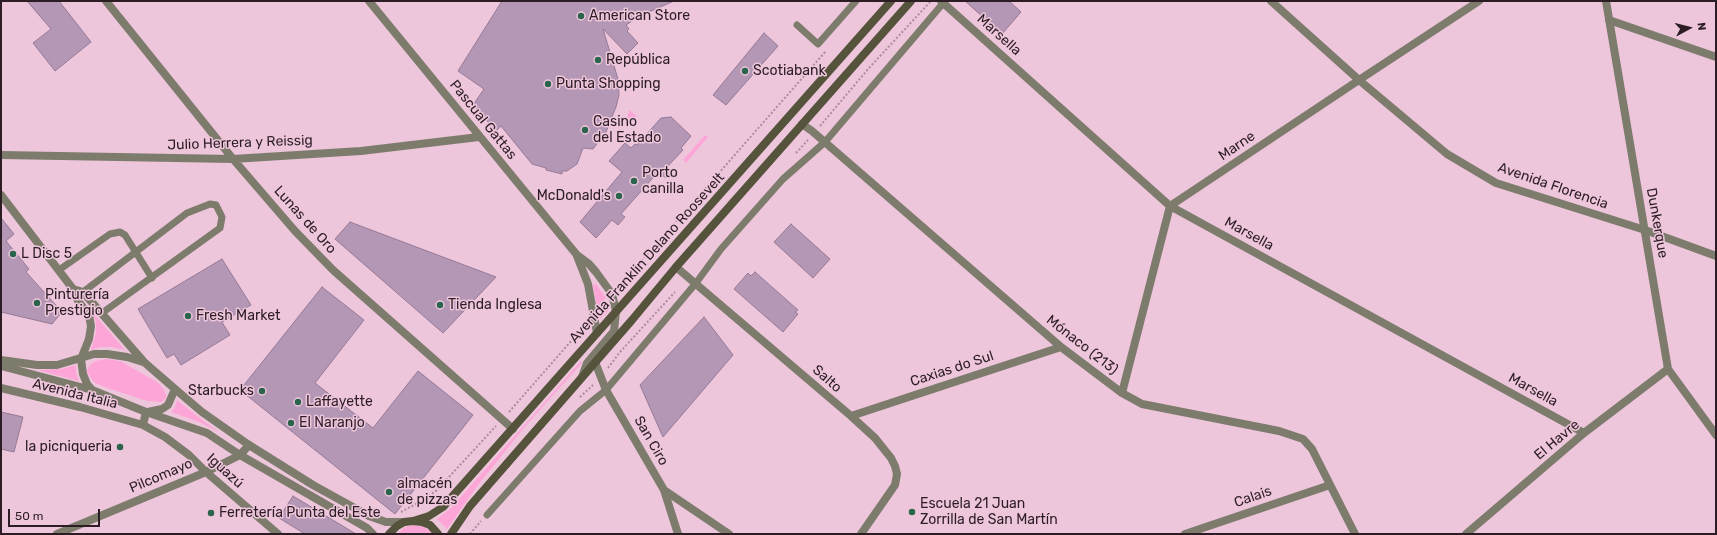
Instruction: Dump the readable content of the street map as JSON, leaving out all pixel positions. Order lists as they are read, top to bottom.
{
  "streets": {
    "main road": ["Avenida Franklin Delano Roosevelt"],
    "street": [
      "Marsella",
      "Pascual Gattas",
      "Julio Herrera y Reissig",
      "Marne",
      "Avenida Florencia",
      "Lunas de Oro",
      "Dunkerque",
      "Mónaco (213)",
      "Caxias do Sul",
      "Salto",
      "Avenida Italia",
      "El Havre",
      "San Ciro",
      "Iguazú",
      "Pilcomayo",
      "Calais"
    ]
  },
  "crossings": [
    ["Marsella", "Marne"],
    ["Marsella", "El Havre"],
    ["Pascual Gattas", "Julio Herrera y Reissig"],
    ["Pascual Gattas", "Avenida Franklin Delano Roosevelt"],
    ["Julio Herrera y Reissig", "Lunas de Oro"],
    ["Marne", "Avenida Florencia"],
    ["Avenida Florencia", "Dunkerque"],
    ["Lunas de Oro", "Avenida Franklin Delano Roosevelt"],
    ["Dunkerque", "El Havre"],
    ["Avenida Franklin Delano Roosevelt", "Mónaco (213)"],
    ["Avenida Franklin Delano Roosevelt", "Salto"],
    ["Avenida Franklin Delano Roosevelt", "San Ciro"],
    ["Mónaco (213)", "Caxias do Sul"],
    ["Mónaco (213)", "Calais"],
    ["Caxias do Sul", "Salto"],
    ["Avenida Italia", "Iguazú"],
    ["Avenida Italia", "Pilcomayo"],
    ["Iguazú", "Pilcomayo"]
  ],
  "places": [
    "American Store",
    "República",
    "Scotiabank",
    "Punta Shopping",
    "Casino del Estado",
    "Porto canilla",
    "McDonald's",
    "L Disc 5",
    "Pinturería Prestigio",
    "Tienda Inglesa",
    "Fresh Market",
    "Starbucks",
    "Laffayette",
    "El Naranjo",
    "la picniqueria",
    "almacén de pizzas",
    "Escuela 21 Juan Zorrilla de San Martín",
    "Ferretería Punta del Este"
  ],
  "scale_bar": "50 m",
  "north": "right"
}
